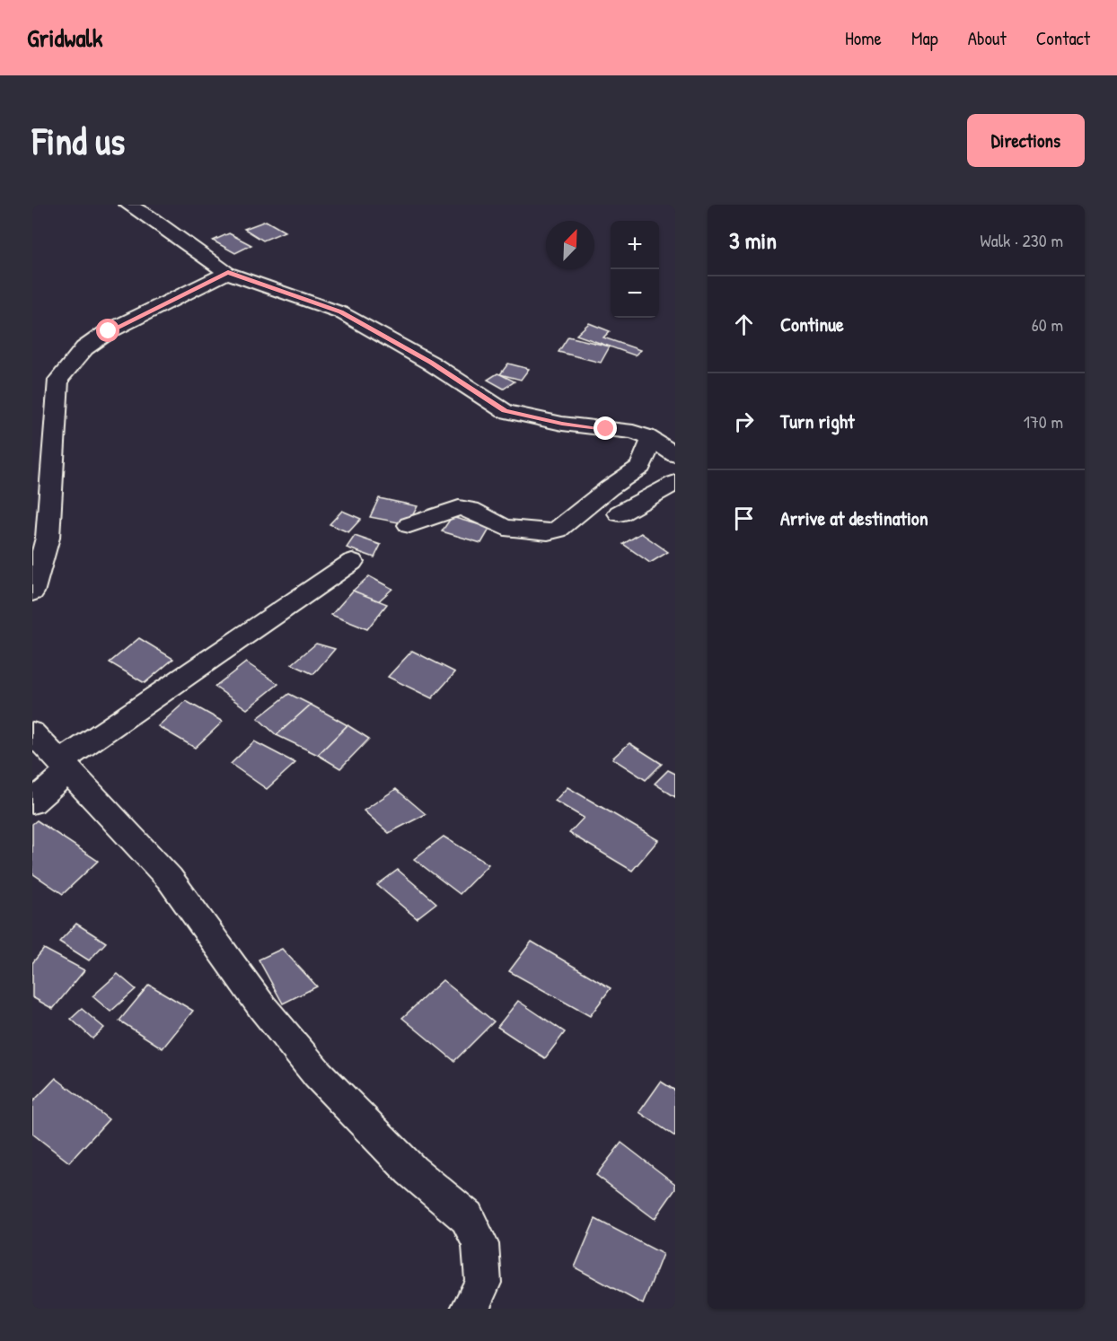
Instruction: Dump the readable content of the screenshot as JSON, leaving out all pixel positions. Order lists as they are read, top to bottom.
{
  "north": "top right",
  "page": {
    "header": "Gridwalk",
    "nav": [
      "Home",
      "Map",
      "About",
      "Contact"
    ],
    "buttons": "Directions",
    "title": "Find us",
    "heading": ["3 min", "Walk · 230 m"],
    "map_buttons": ["+", "−"],
    "list": [
      ["Continue", "60 m"],
      ["Turn right", "170 m"],
      "Arrive at destination"
    ]
  }
}
